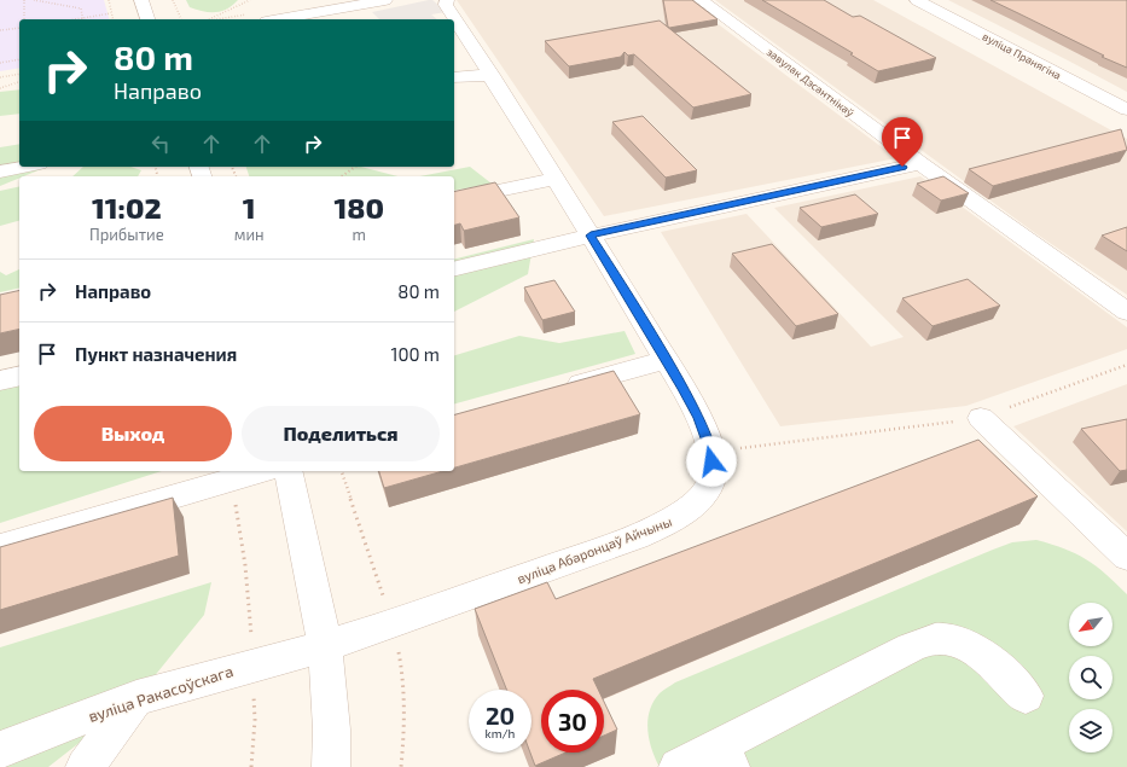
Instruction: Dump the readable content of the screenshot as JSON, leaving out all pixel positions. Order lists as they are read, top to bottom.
{
  "streets": {
    "street": [
      "вуліца Пранягіна",
      "завулак Дэсантнікаў",
      "вуліца Абаронцаў Айчыны",
      "вуліца Ракасоўскага"
    ]
  },
  "crossings": [
    ["вуліца Абаронцаў Айчыны", "вуліца Ракасоўскага"]
  ],
  "north": "bottom left",
  "page": {
    "turn": ["80 m", "Направо"],
    "eta": [
      "11:02",
      "Прибытие",
      "1",
      "мин",
      "180",
      "m"
    ],
    "list": [
      {
        "name": "Направо",
        "value": "80 m"
      },
      {
        "name": "Пункт назначения",
        "value": "100 m"
      }
    ],
    "buttons": ["Выход", "Поделиться"],
    "speed": "20 km/h",
    "limit": "30"
  }
}
